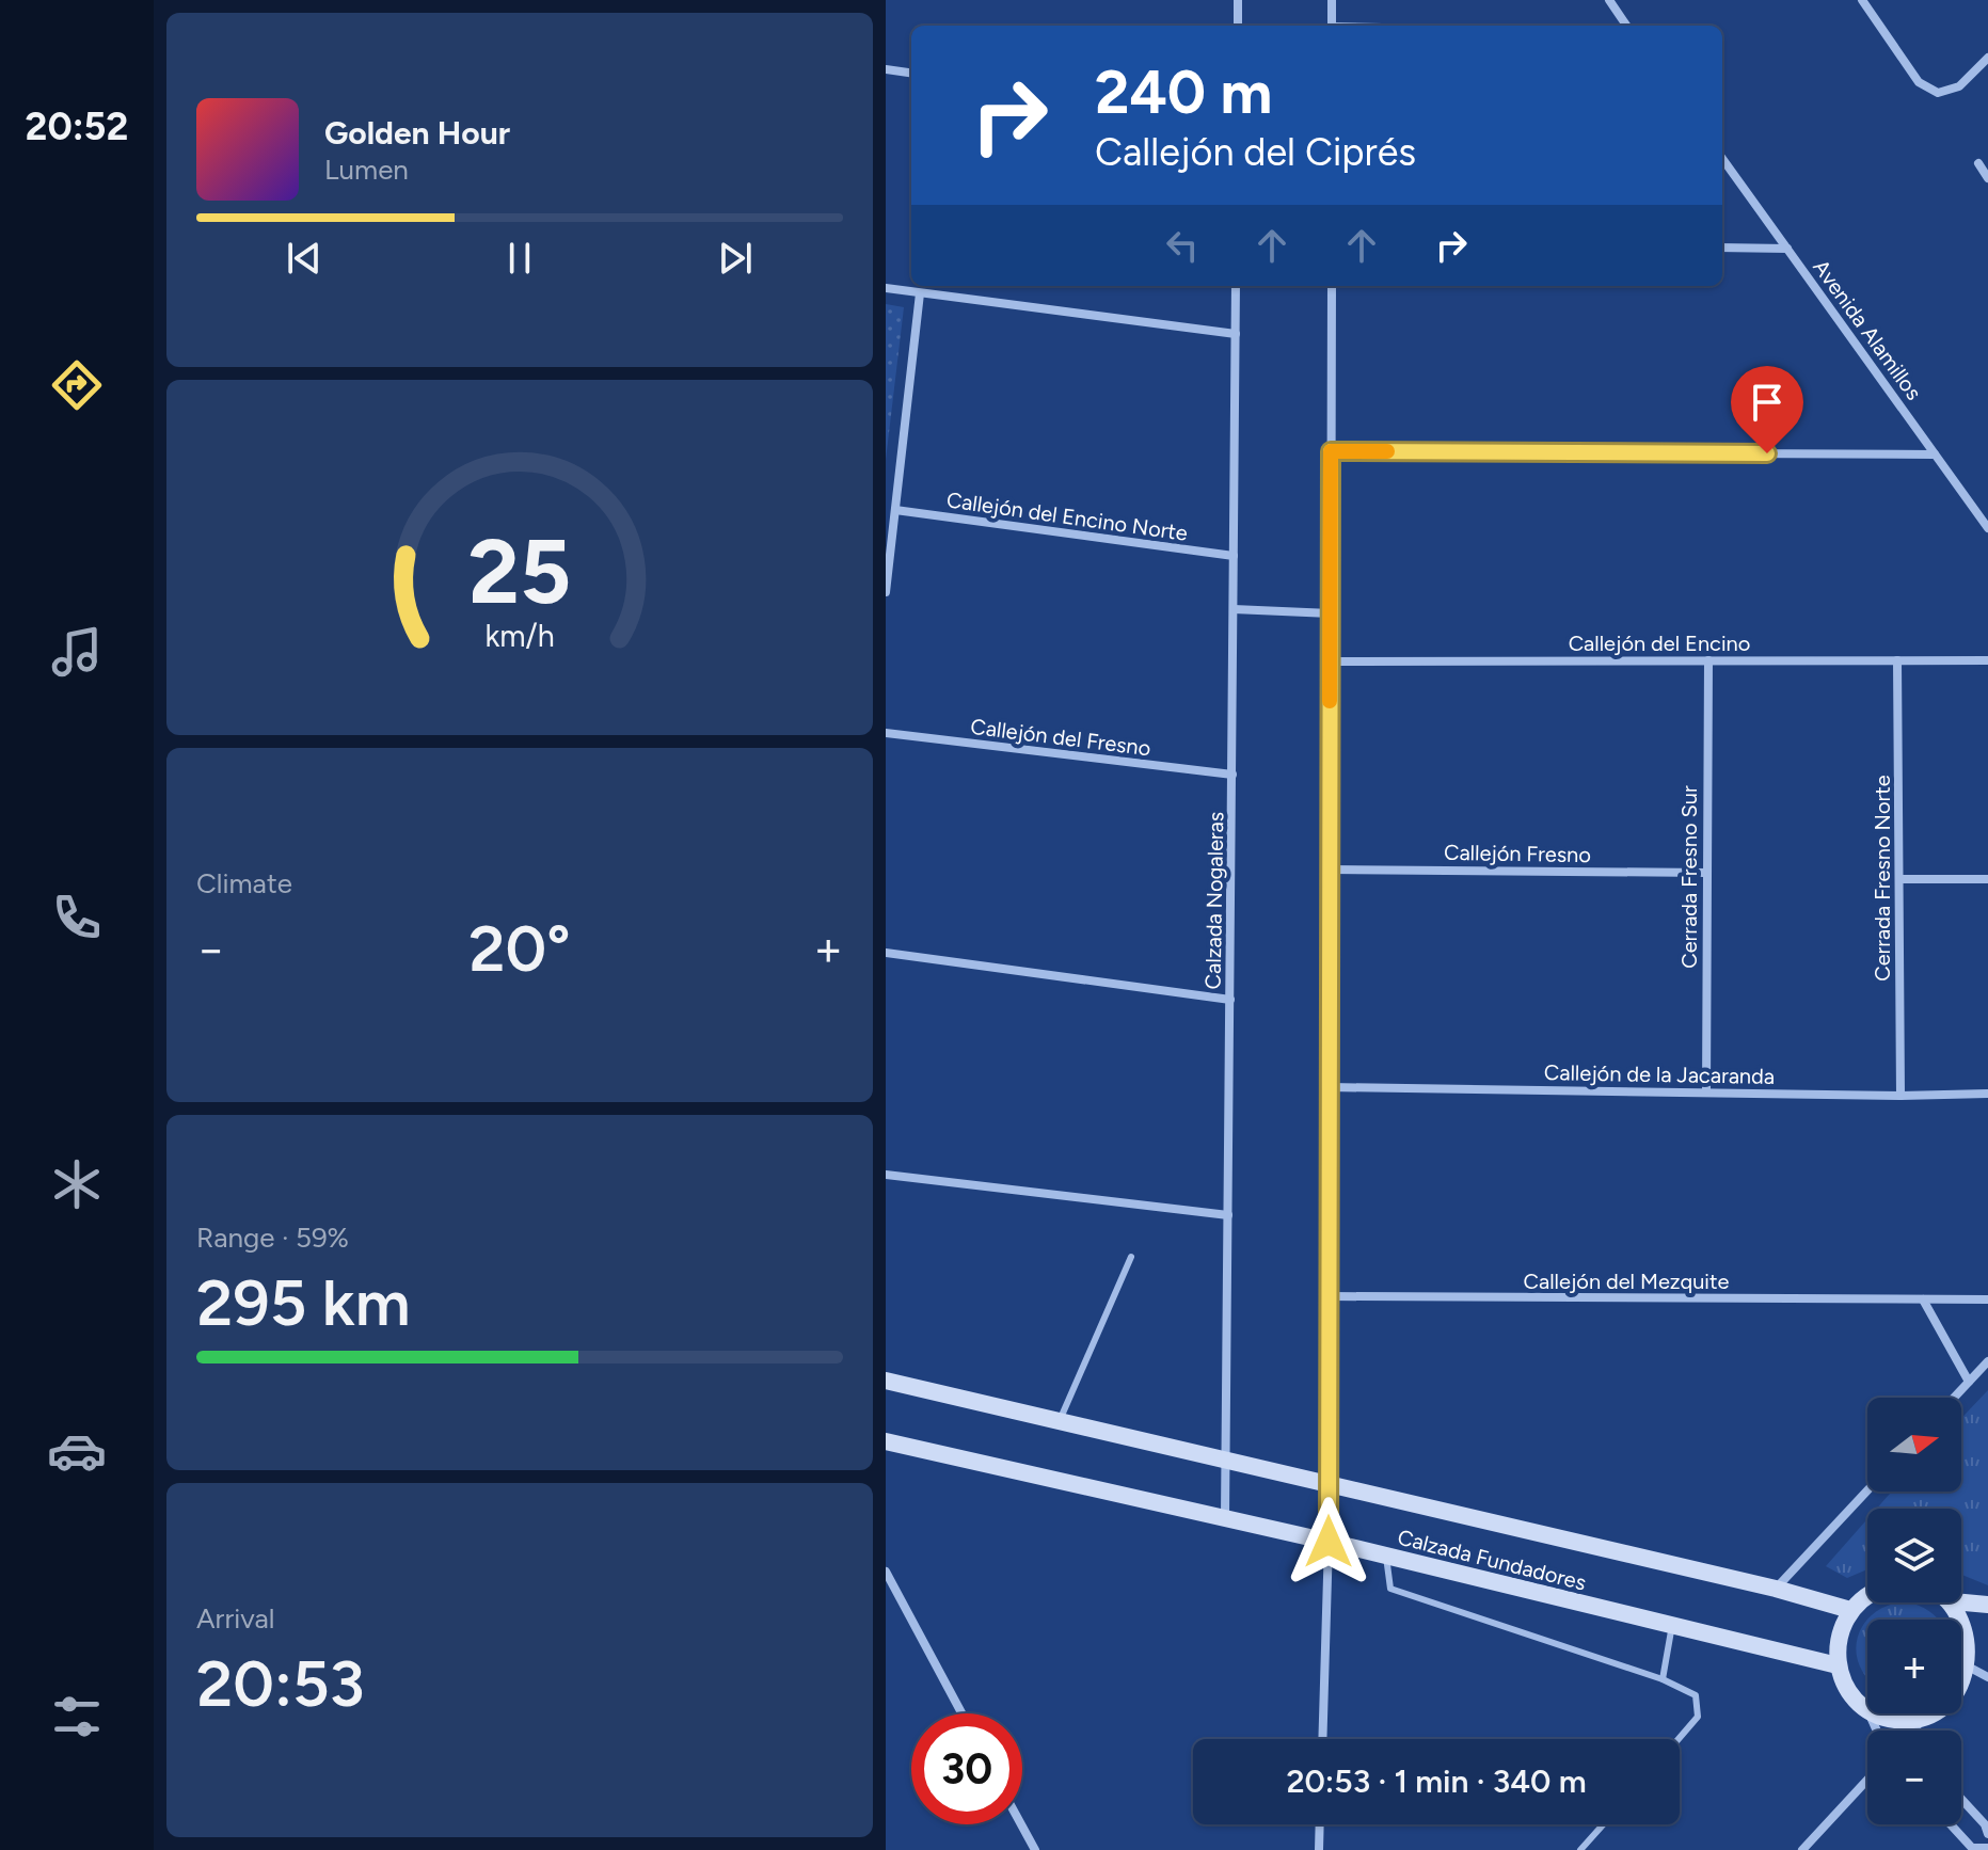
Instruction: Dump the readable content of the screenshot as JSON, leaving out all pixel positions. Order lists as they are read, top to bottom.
{
  "streets": {
    "main road": ["Calzada Fundadores"],
    "street": [
      "Avenida Alamillos",
      "Callejón del Encino Norte",
      "Callejón del Encino",
      "Callejón del Fresno",
      "Callejón Fresno",
      "Cerrada Fresno Sur",
      "Cerrada Fresno Norte",
      "Calzada Nogaleras",
      "Callejón de la Jacaranda",
      "Callejón del Mezquite"
    ]
  },
  "crossings": [
    ["Callejón del Encino Norte", "Calzada Nogaleras"],
    ["Callejón del Encino", "Cerrada Fresno Sur"],
    ["Callejón del Encino", "Cerrada Fresno Norte"],
    ["Callejón del Fresno", "Calzada Nogaleras"],
    ["Callejón Fresno", "Cerrada Fresno Sur"],
    ["Cerrada Fresno Sur", "Callejón de la Jacaranda"],
    ["Cerrada Fresno Norte", "Callejón de la Jacaranda"],
    ["Calzada Nogaleras", "Calzada Fundadores"]
  ],
  "north": "right",
  "page": {
    "tabs": "20:52",
    "turn": ["240 m", "Callejón del Ciprés"],
    "song": ["Golden Hour", "Lumen"],
    "tile": [
      "Climate",
      ["Range · 59%", "295 km"],
      ["Arrival", "20:53"]
    ],
    "heat": ["−", "20°", "+"],
    "map_buttons": ["+", "−"],
    "limit": "30",
    "trip": "20:53 · 1 min · 340 m",
    "gauge": ["25", "km/h"]
  }
}
